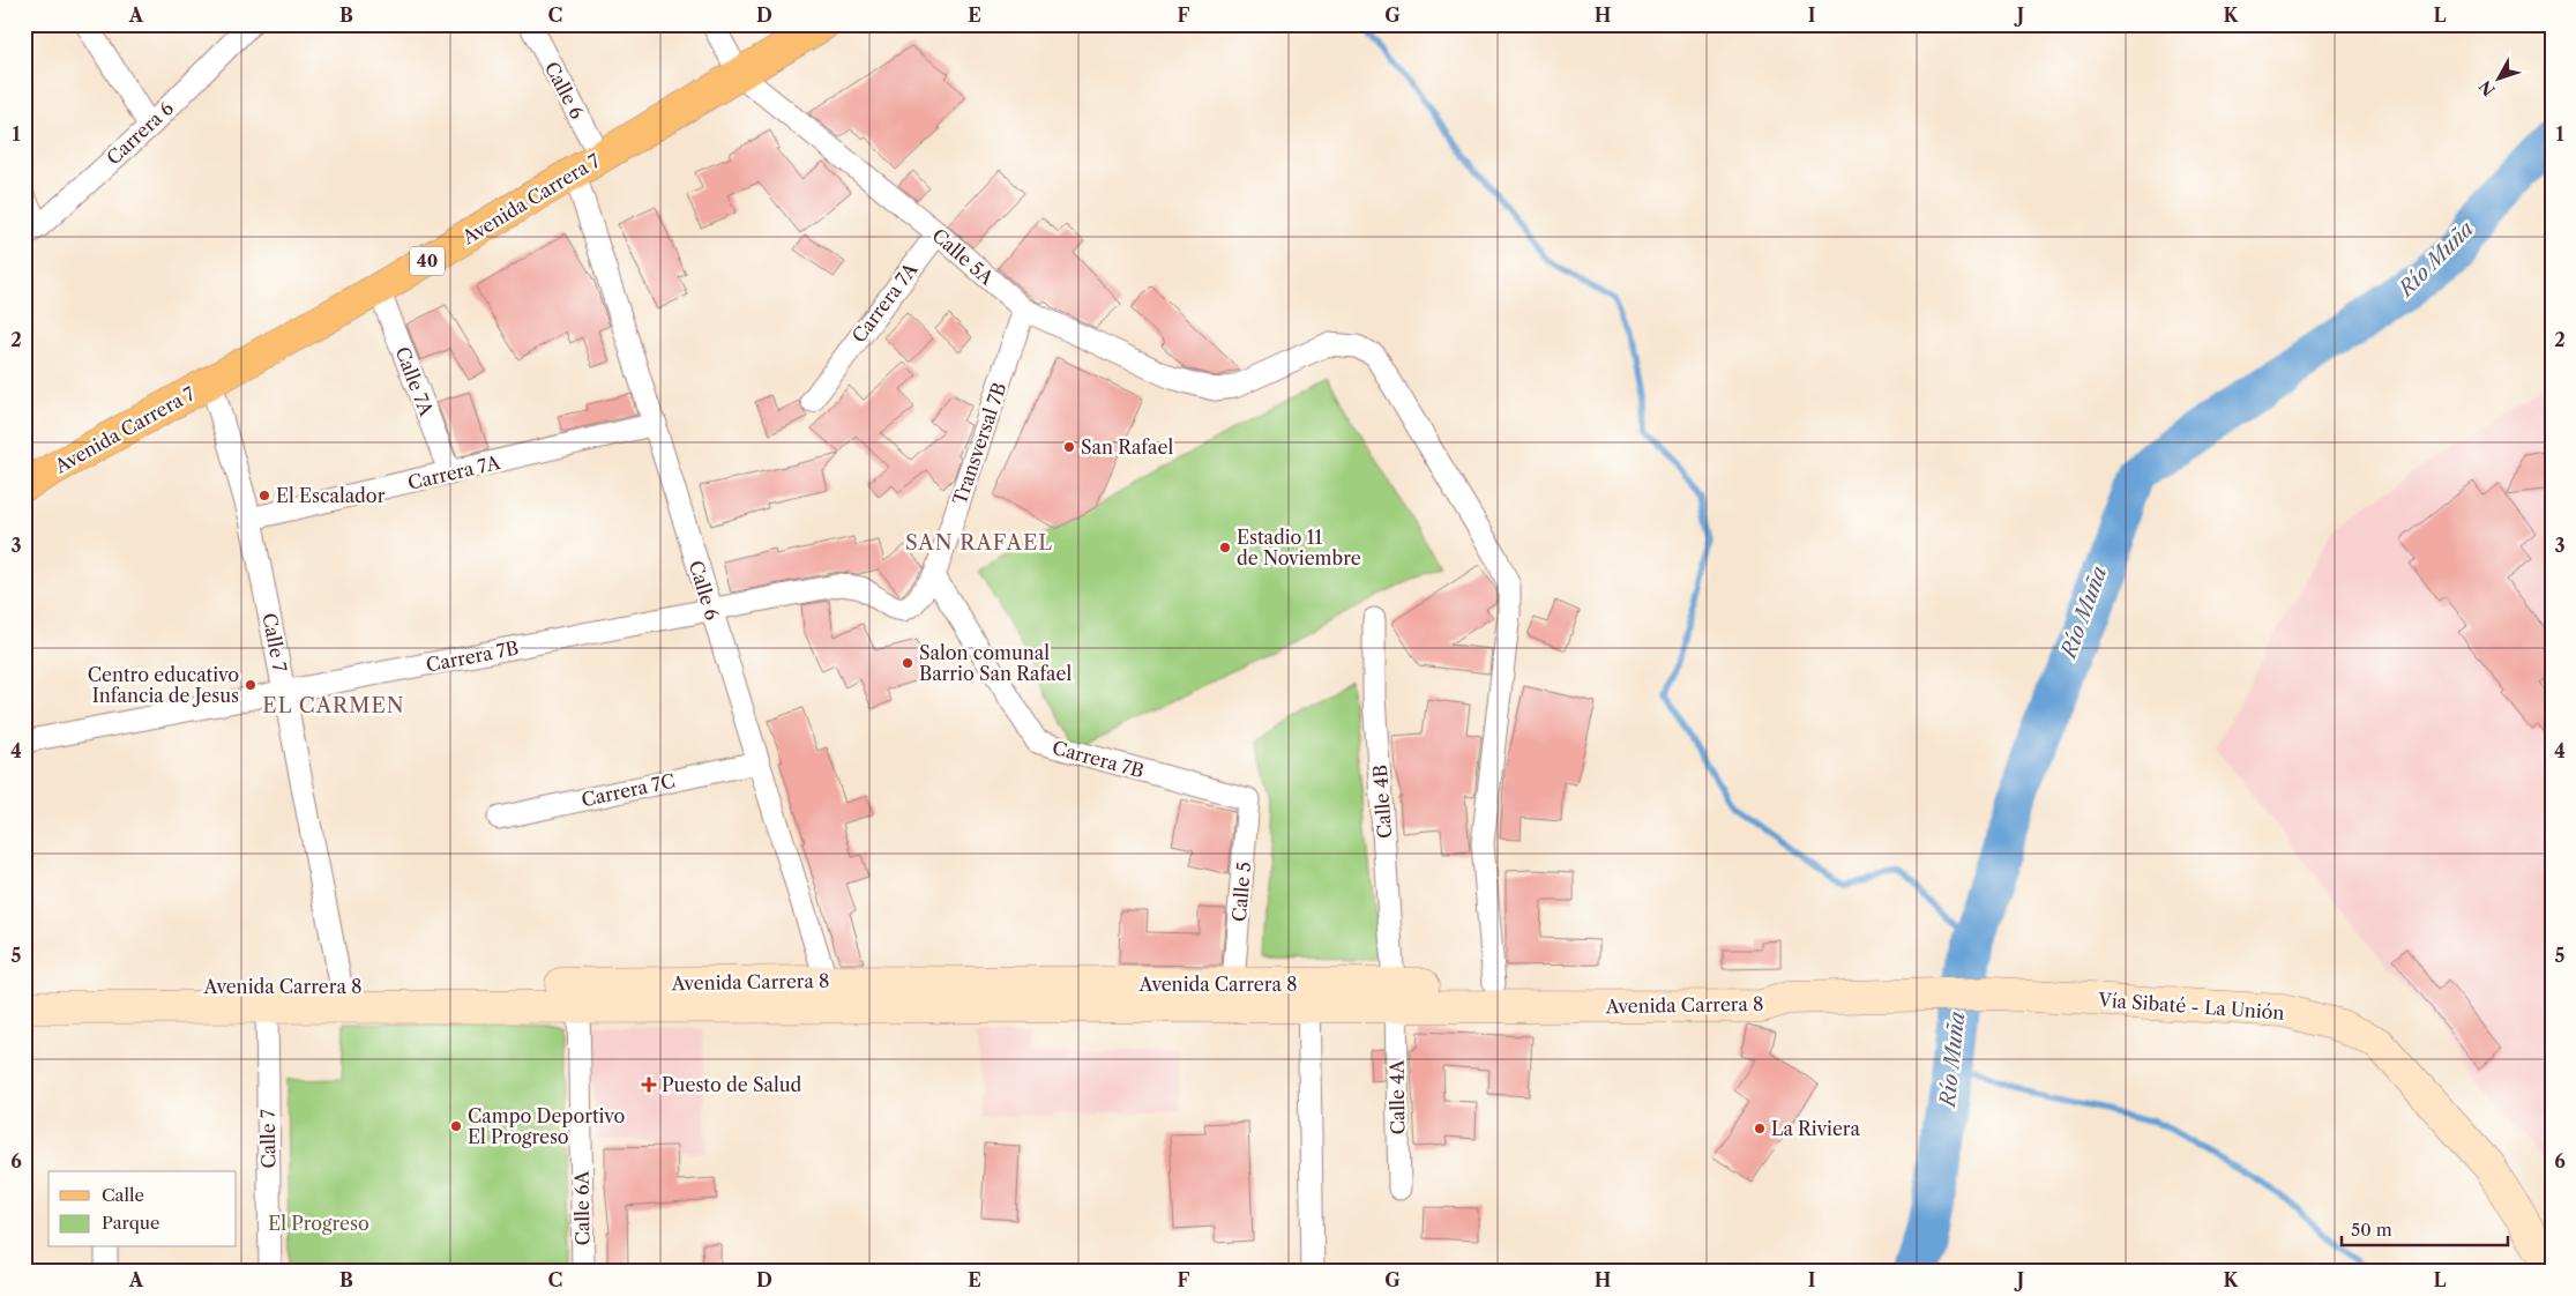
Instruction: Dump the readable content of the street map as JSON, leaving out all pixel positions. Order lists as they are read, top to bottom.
{
  "streets": {
    "main road": ["Avenida Carrera 7", "40"],
    "street": [
      "Calle 6",
      "Carrera 6",
      "Calle 5A",
      "Carrera 7A",
      "Calle 7A",
      "Transversal 7B",
      "Calle 7",
      "Carrera 7B",
      "Carrera 7C",
      "Calle 4B",
      "Calle 5",
      "Avenida Carrera 8",
      "Vía Sibaté - La Unión",
      "Calle 4A",
      "Calle 6A"
    ]
  },
  "crossings": [
    ["Calle 6", "Avenida Carrera 7"],
    ["Calle 6", "Carrera 7A"],
    ["Calle 6", "Carrera 7B"],
    ["Calle 6", "Carrera 7C"],
    ["Calle 6", "Avenida Carrera 8"],
    ["Avenida Carrera 7", "Calle 5A"],
    ["Avenida Carrera 7", "Calle 7A"],
    ["Avenida Carrera 7", "Calle 7"],
    ["Calle 5A", "Carrera 7A"],
    ["Calle 5A", "Transversal 7B"],
    ["Calle 5A", "Avenida Carrera 8"],
    ["Carrera 7A", "Calle 7A"],
    ["Carrera 7A", "Calle 7"],
    ["Transversal 7B", "Carrera 7B"],
    ["Calle 7", "Carrera 7B"],
    ["Calle 7", "Avenida Carrera 8"],
    ["Carrera 7B", "Calle 5"],
    ["Calle 4B", "Avenida Carrera 8"],
    ["Calle 4B", "Calle 4A"],
    ["Calle 5", "Avenida Carrera 8"],
    ["Avenida Carrera 8", "Vía Sibaté - La Unión"],
    ["Avenida Carrera 8", "Calle 4A"],
    ["Avenida Carrera 8", "Calle 6A"]
  ],
  "districts": ["SAN RAFAEL", "EL CARMEN"],
  "water": ["Río Muña"],
  "parks": ["El Progreso"],
  "places": {
    "other": [
      "San Rafael",
      "El Escalador",
      "Estadio 11 de Noviembre",
      "Salon comunal Barrio San Rafael",
      "Centro educativo Infancia de Jesus",
      "Campo Deportivo El Progreso",
      "La Riviera"
    ],
    "health": ["Puesto de Salud"]
  },
  "legend": ["Calle", "Parque"],
  "scale_bar": "50 m",
  "north": "bottom left",
  "grid": {
    "columns": [
      "A",
      "B",
      "C",
      "D",
      "E",
      "F",
      "G",
      "H",
      "I",
      "J",
      "K",
      "L"
    ],
    "rows": [
      "1",
      "2",
      "3",
      "4",
      "5",
      "6"
    ]
  }
}
